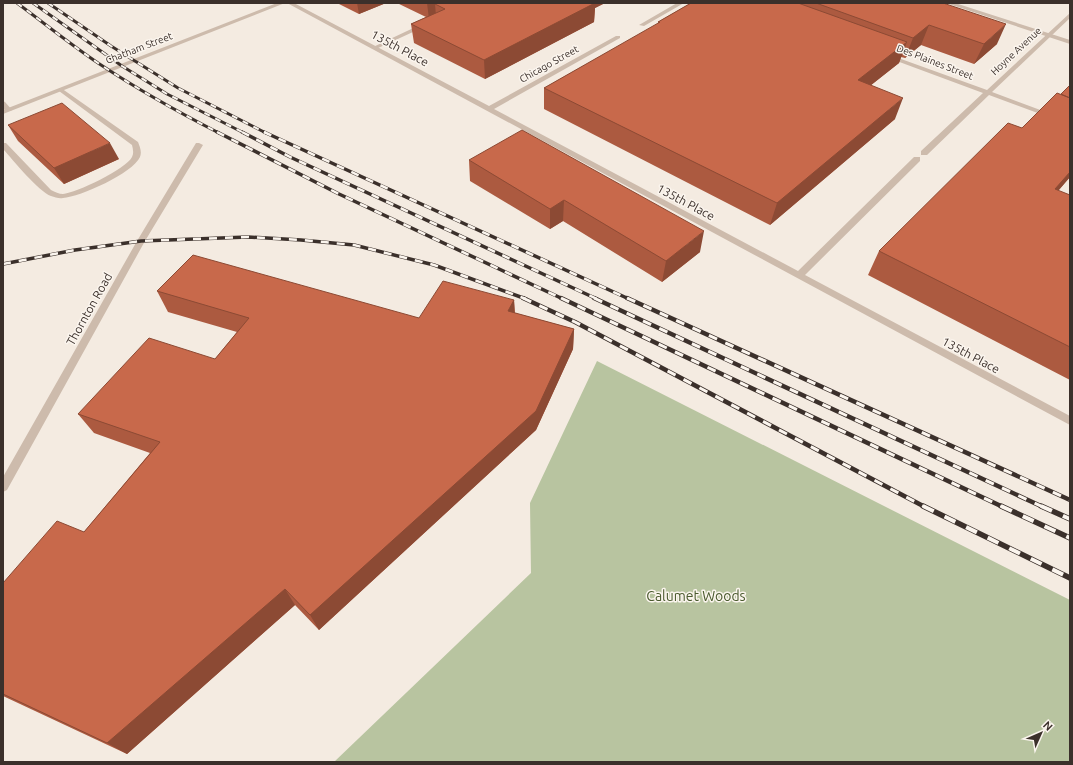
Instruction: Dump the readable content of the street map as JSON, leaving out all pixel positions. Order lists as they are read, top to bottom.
{
  "streets": {
    "street": [
      "Chatham Street",
      "135th Place",
      "Hoyne Avenue",
      "Des Plaines Street",
      "Chicago Street",
      "Thornton Road"
    ]
  },
  "crossings": [
    ["135th Place", "Chicago Street"],
    ["Hoyne Avenue", "Des Plaines Street"]
  ],
  "parks": ["Calumet Woods"],
  "north": "top right"
}
